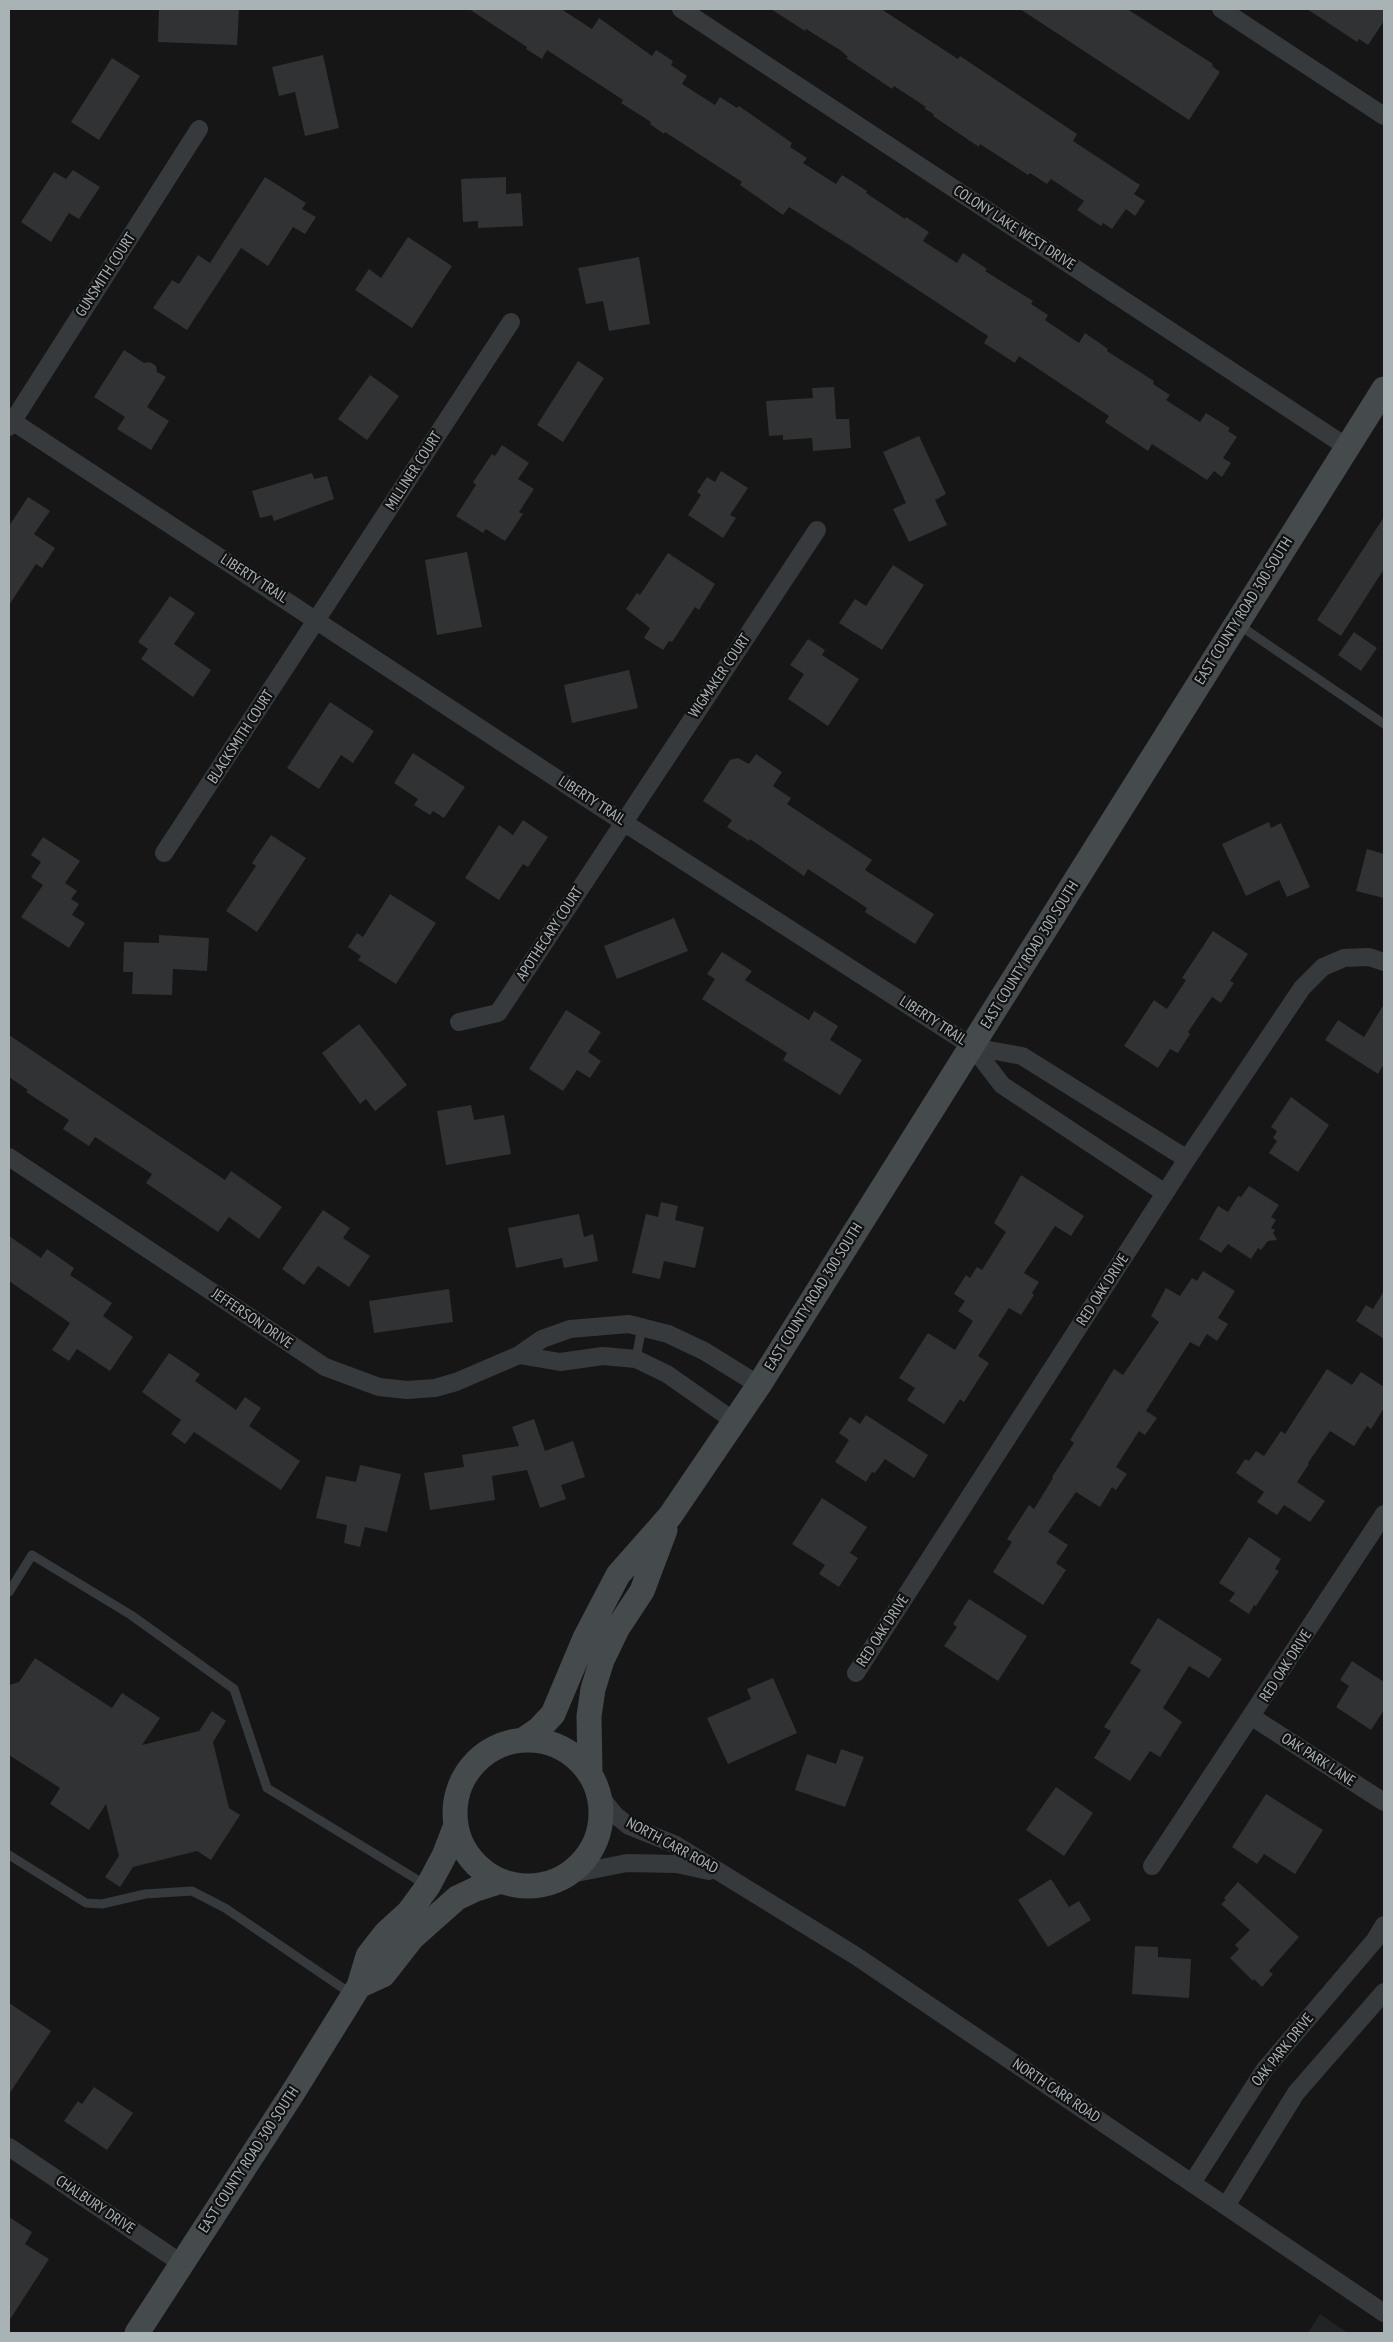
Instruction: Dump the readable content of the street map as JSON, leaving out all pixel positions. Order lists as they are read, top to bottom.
{
  "streets": {
    "street": [
      "COLONY LAKE WEST DRIVE",
      "GUNSMITH COURT",
      "MILLINER COURT",
      "LIBERTY TRAIL",
      "EAST COUNTY ROAD 300 SOUTH",
      "WIGMAKER COURT",
      "BLACKSMITH COURT",
      "APOTHECARY COURT",
      "RED OAK DRIVE",
      "JEFFERSON DRIVE",
      "OAK PARK LANE",
      "NORTH CARR ROAD",
      "OAK PARK DRIVE",
      "CHALBURY DRIVE"
    ]
  },
  "crossings": [
    ["COLONY LAKE WEST DRIVE", "EAST COUNTY ROAD 300 SOUTH"],
    ["GUNSMITH COURT", "LIBERTY TRAIL"],
    ["MILLINER COURT", "LIBERTY TRAIL"],
    ["MILLINER COURT", "BLACKSMITH COURT"],
    ["LIBERTY TRAIL", "EAST COUNTY ROAD 300 SOUTH"],
    ["LIBERTY TRAIL", "WIGMAKER COURT"],
    ["LIBERTY TRAIL", "BLACKSMITH COURT"],
    ["LIBERTY TRAIL", "APOTHECARY COURT"],
    ["LIBERTY TRAIL", "RED OAK DRIVE"],
    ["EAST COUNTY ROAD 300 SOUTH", "JEFFERSON DRIVE"],
    ["EAST COUNTY ROAD 300 SOUTH", "NORTH CARR ROAD"],
    ["EAST COUNTY ROAD 300 SOUTH", "CHALBURY DRIVE"],
    ["WIGMAKER COURT", "APOTHECARY COURT"],
    ["RED OAK DRIVE", "OAK PARK LANE"],
    ["NORTH CARR ROAD", "OAK PARK DRIVE"]
  ]
}
